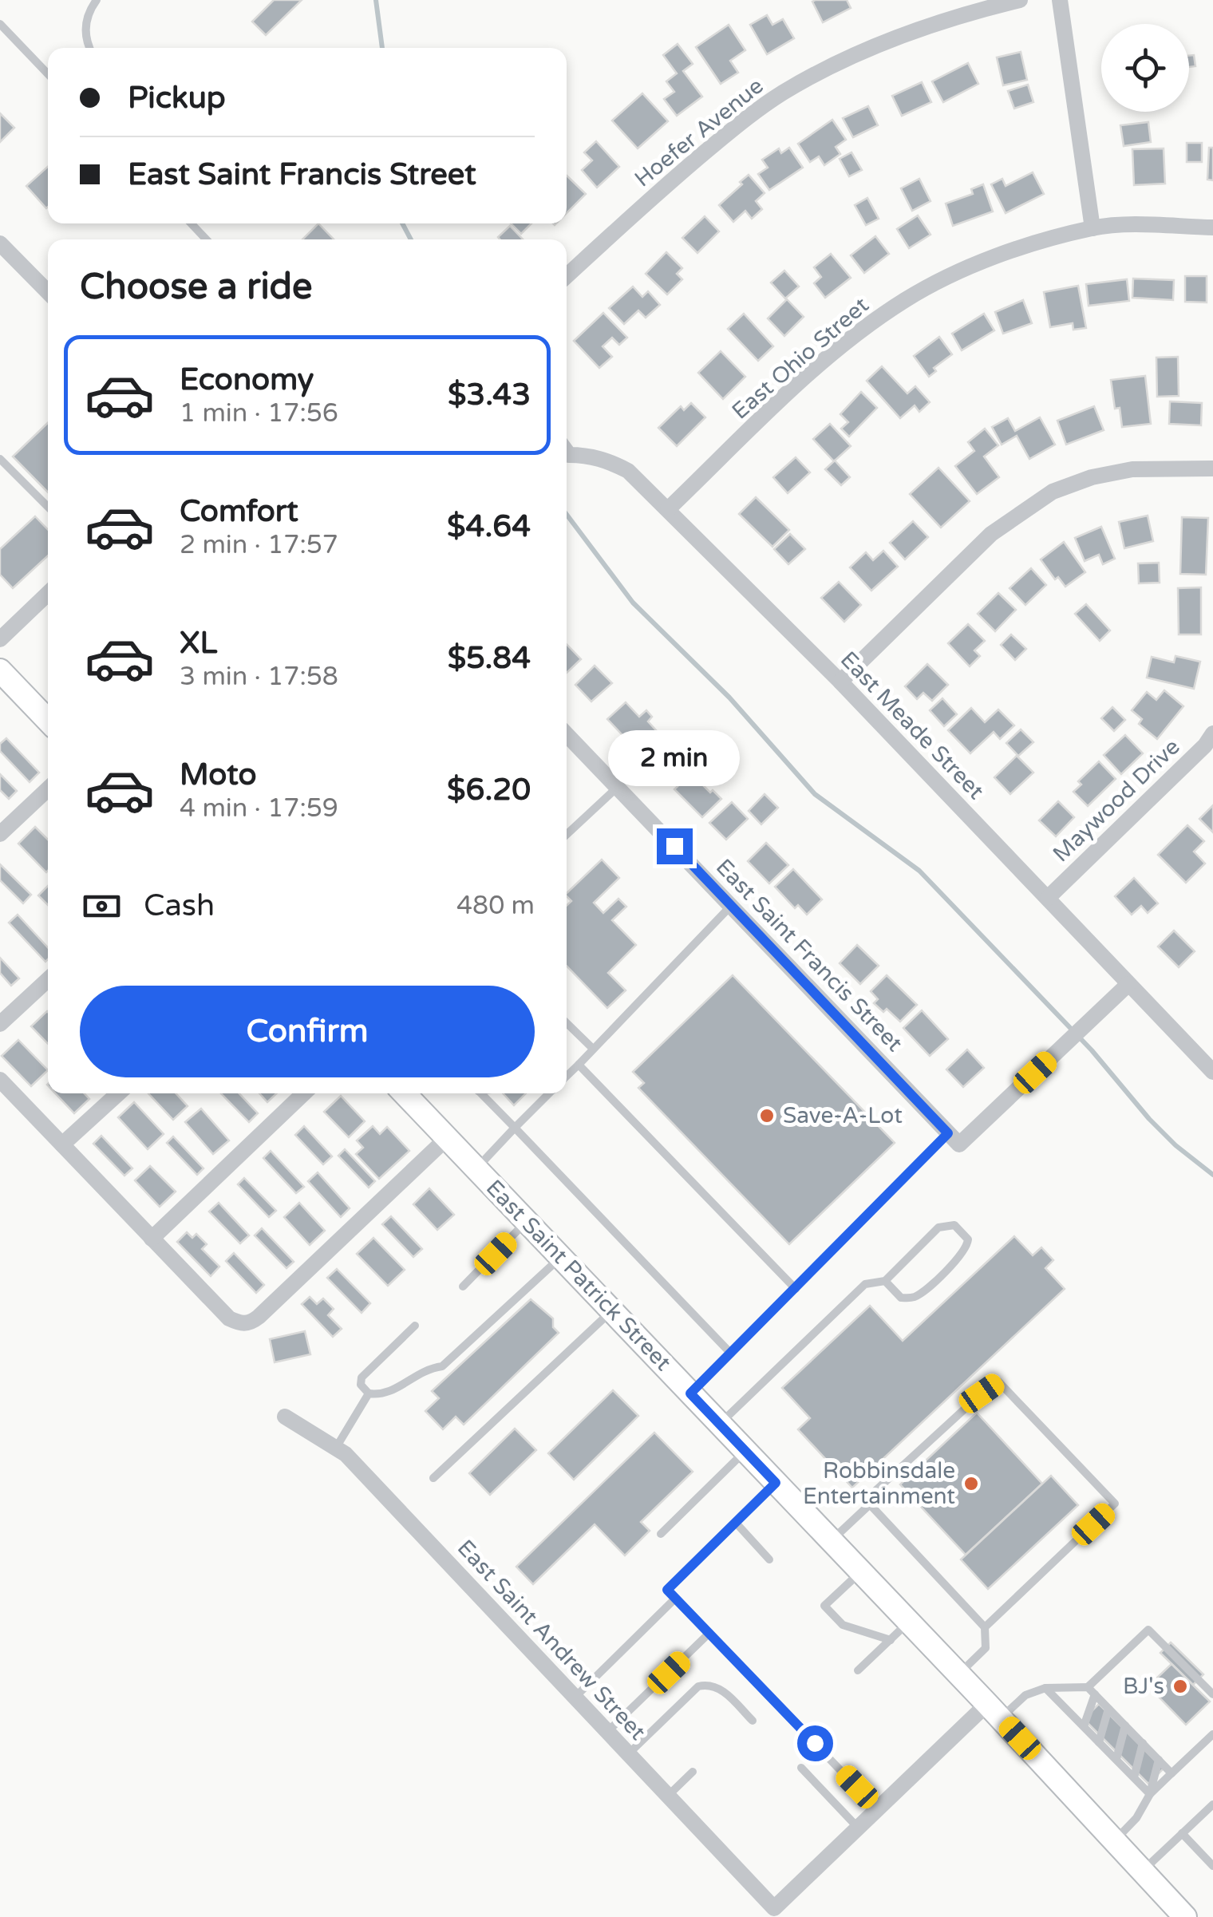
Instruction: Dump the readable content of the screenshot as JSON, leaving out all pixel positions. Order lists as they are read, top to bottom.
{
  "streets": {
    "main road": ["East Saint Patrick Street"],
    "street": [
      "Hoefer Avenue",
      "East Ohio Street",
      "East Meade Street",
      "Maywood Drive",
      "East Saint Francis Street",
      "East Saint Andrew Street"
    ]
  },
  "crossings": [
    ["East Ohio Street", "East Meade Street"],
    ["East Meade Street", "Maywood Drive"]
  ],
  "places": ["Save-A-Lot", "Robbinsdale Entertainment", "BJ's"],
  "page": {
    "banner": ["Pickup", "East Saint Francis Street"],
    "heading": "Choose a ride",
    "list": [
      {
        "name": "Economy",
        "note": "1 min · 17:56",
        "value": "$3.43"
      },
      {
        "name": "Comfort",
        "note": "2 min · 17:57",
        "value": "$4.64"
      },
      {
        "name": "XL",
        "note": "3 min · 17:58",
        "value": "$5.84"
      },
      {
        "name": "Moto",
        "note": "4 min · 17:59",
        "value": "$6.20"
      }
    ],
    "bubble": "2 min",
    "pay": ["Cash", "480 m"],
    "buttons": "Confirm"
  }
}
